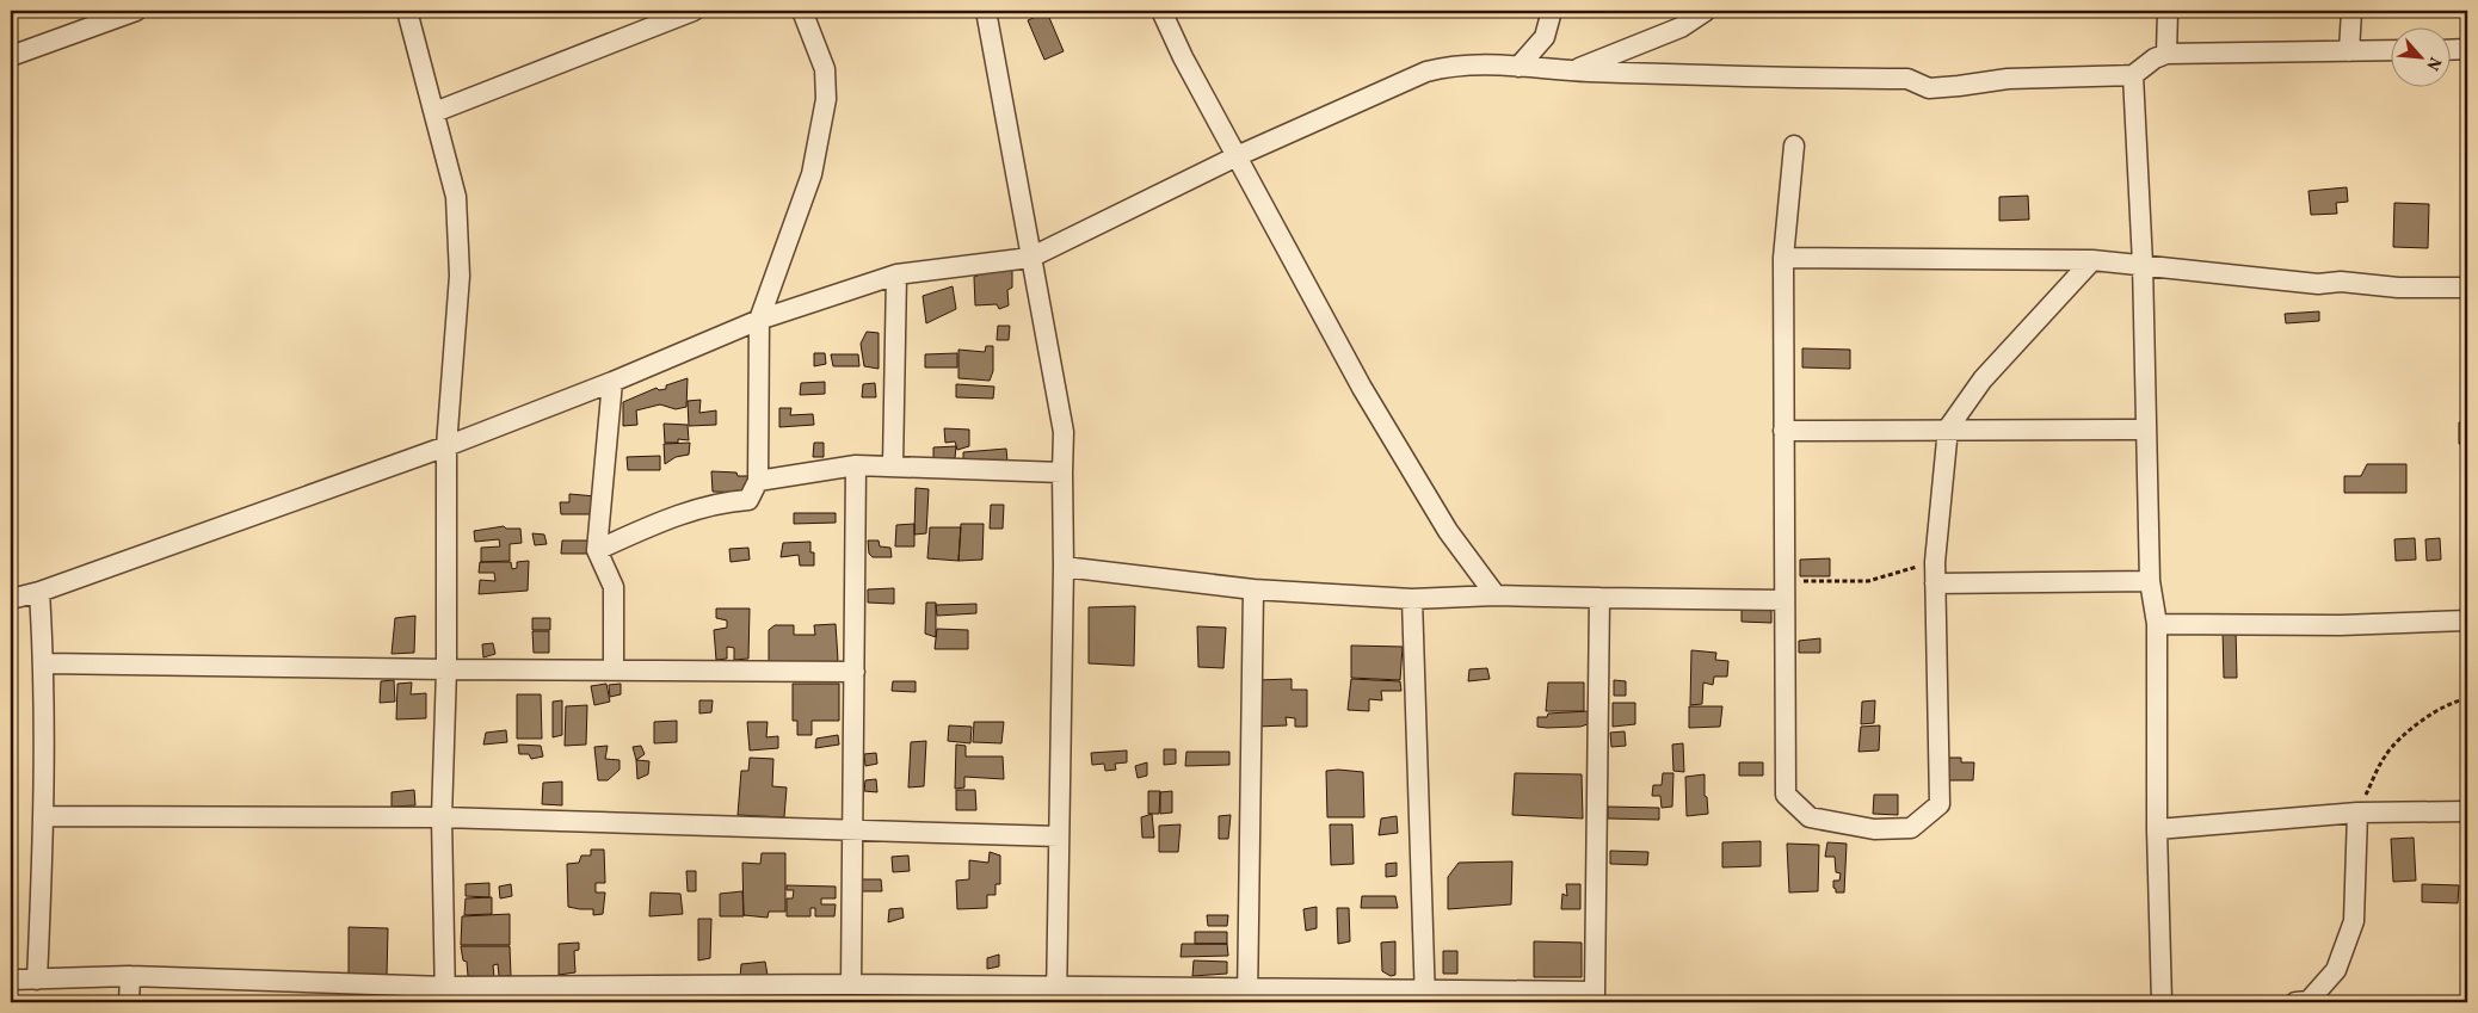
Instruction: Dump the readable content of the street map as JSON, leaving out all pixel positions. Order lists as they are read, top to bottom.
{
  "north": "bottom right"
}
